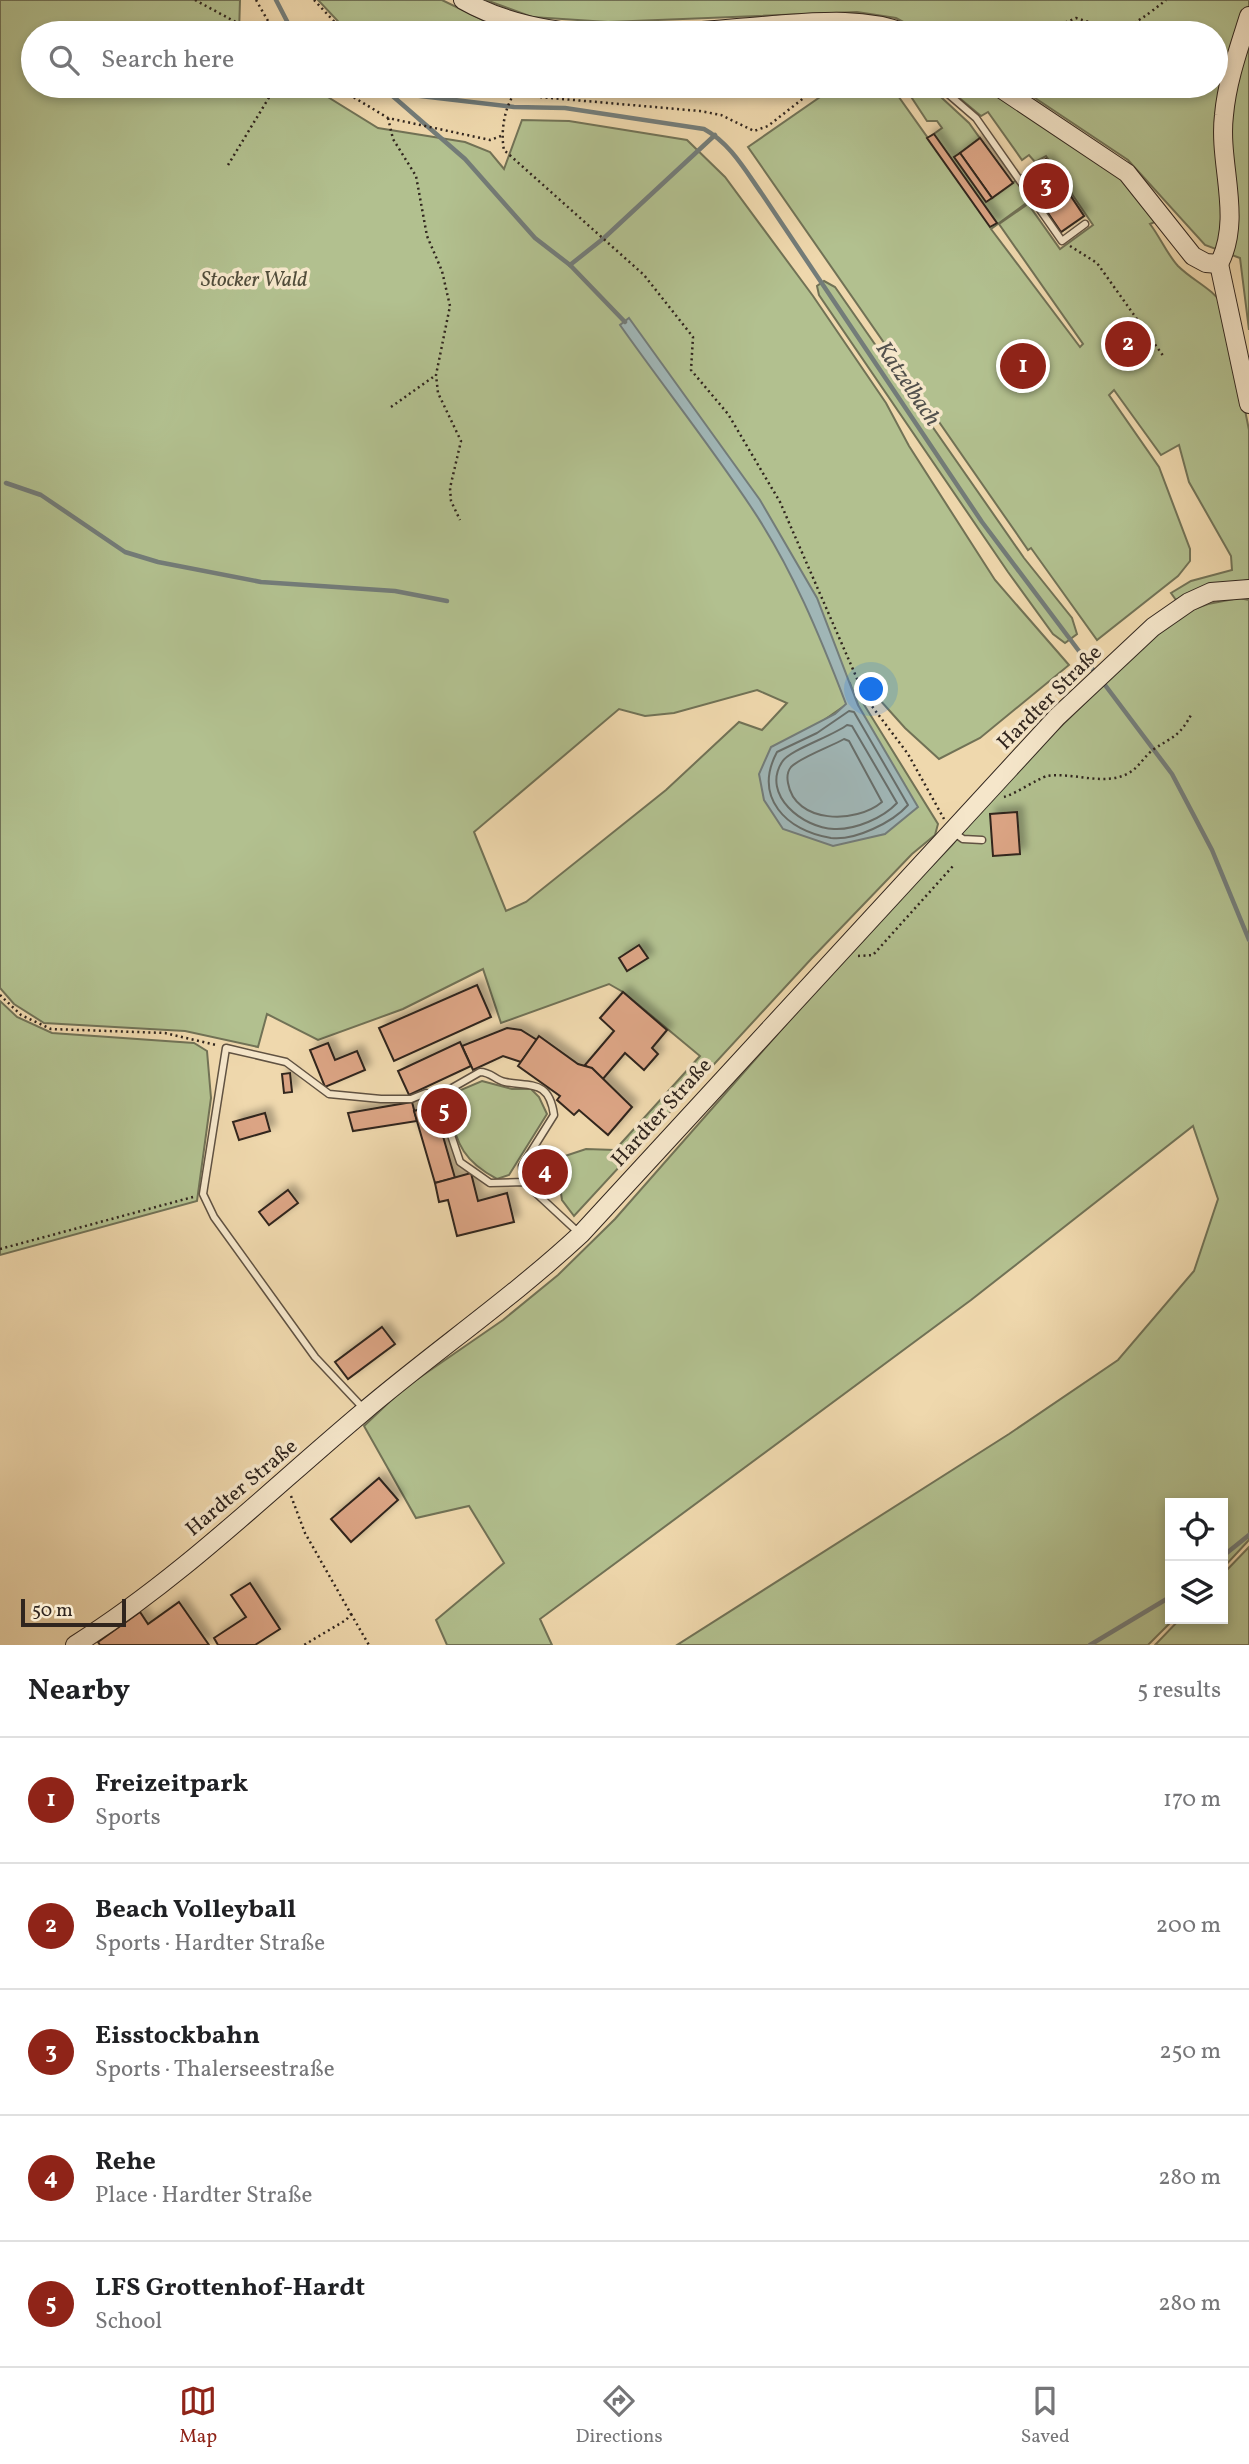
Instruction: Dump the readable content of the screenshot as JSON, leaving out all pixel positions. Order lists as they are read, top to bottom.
{
  "streets": {
    "street": ["Hardter Straße"]
  },
  "water": ["Katzelbach"],
  "parks": ["Stocker Wald"],
  "scale_bar": "50 m",
  "page": {
    "search": "Search here",
    "pins": [
      "3",
      "2",
      "1",
      "5",
      "4"
    ],
    "scale": "50 m",
    "heading": ["Nearby", "5 results"],
    "list": [
      {
        "mark": "1",
        "name": "Freizeitpark",
        "note": "Sports",
        "value": "170 m"
      },
      {
        "mark": "2",
        "name": "Beach Volleyball",
        "note": "Sports · Hardter Straße",
        "value": "200 m"
      },
      {
        "mark": "3",
        "name": "Eisstockbahn",
        "note": "Sports · Thalerseestraße",
        "value": "250 m"
      },
      {
        "mark": "4",
        "name": "Rehe",
        "note": "Place · Hardter Straße",
        "value": "280 m"
      },
      {
        "mark": "5",
        "name": "LFS Grottenhof-Hardt",
        "note": "School",
        "value": "280 m"
      }
    ],
    "nav": ["Map", "Directions", "Saved"]
  }
}
